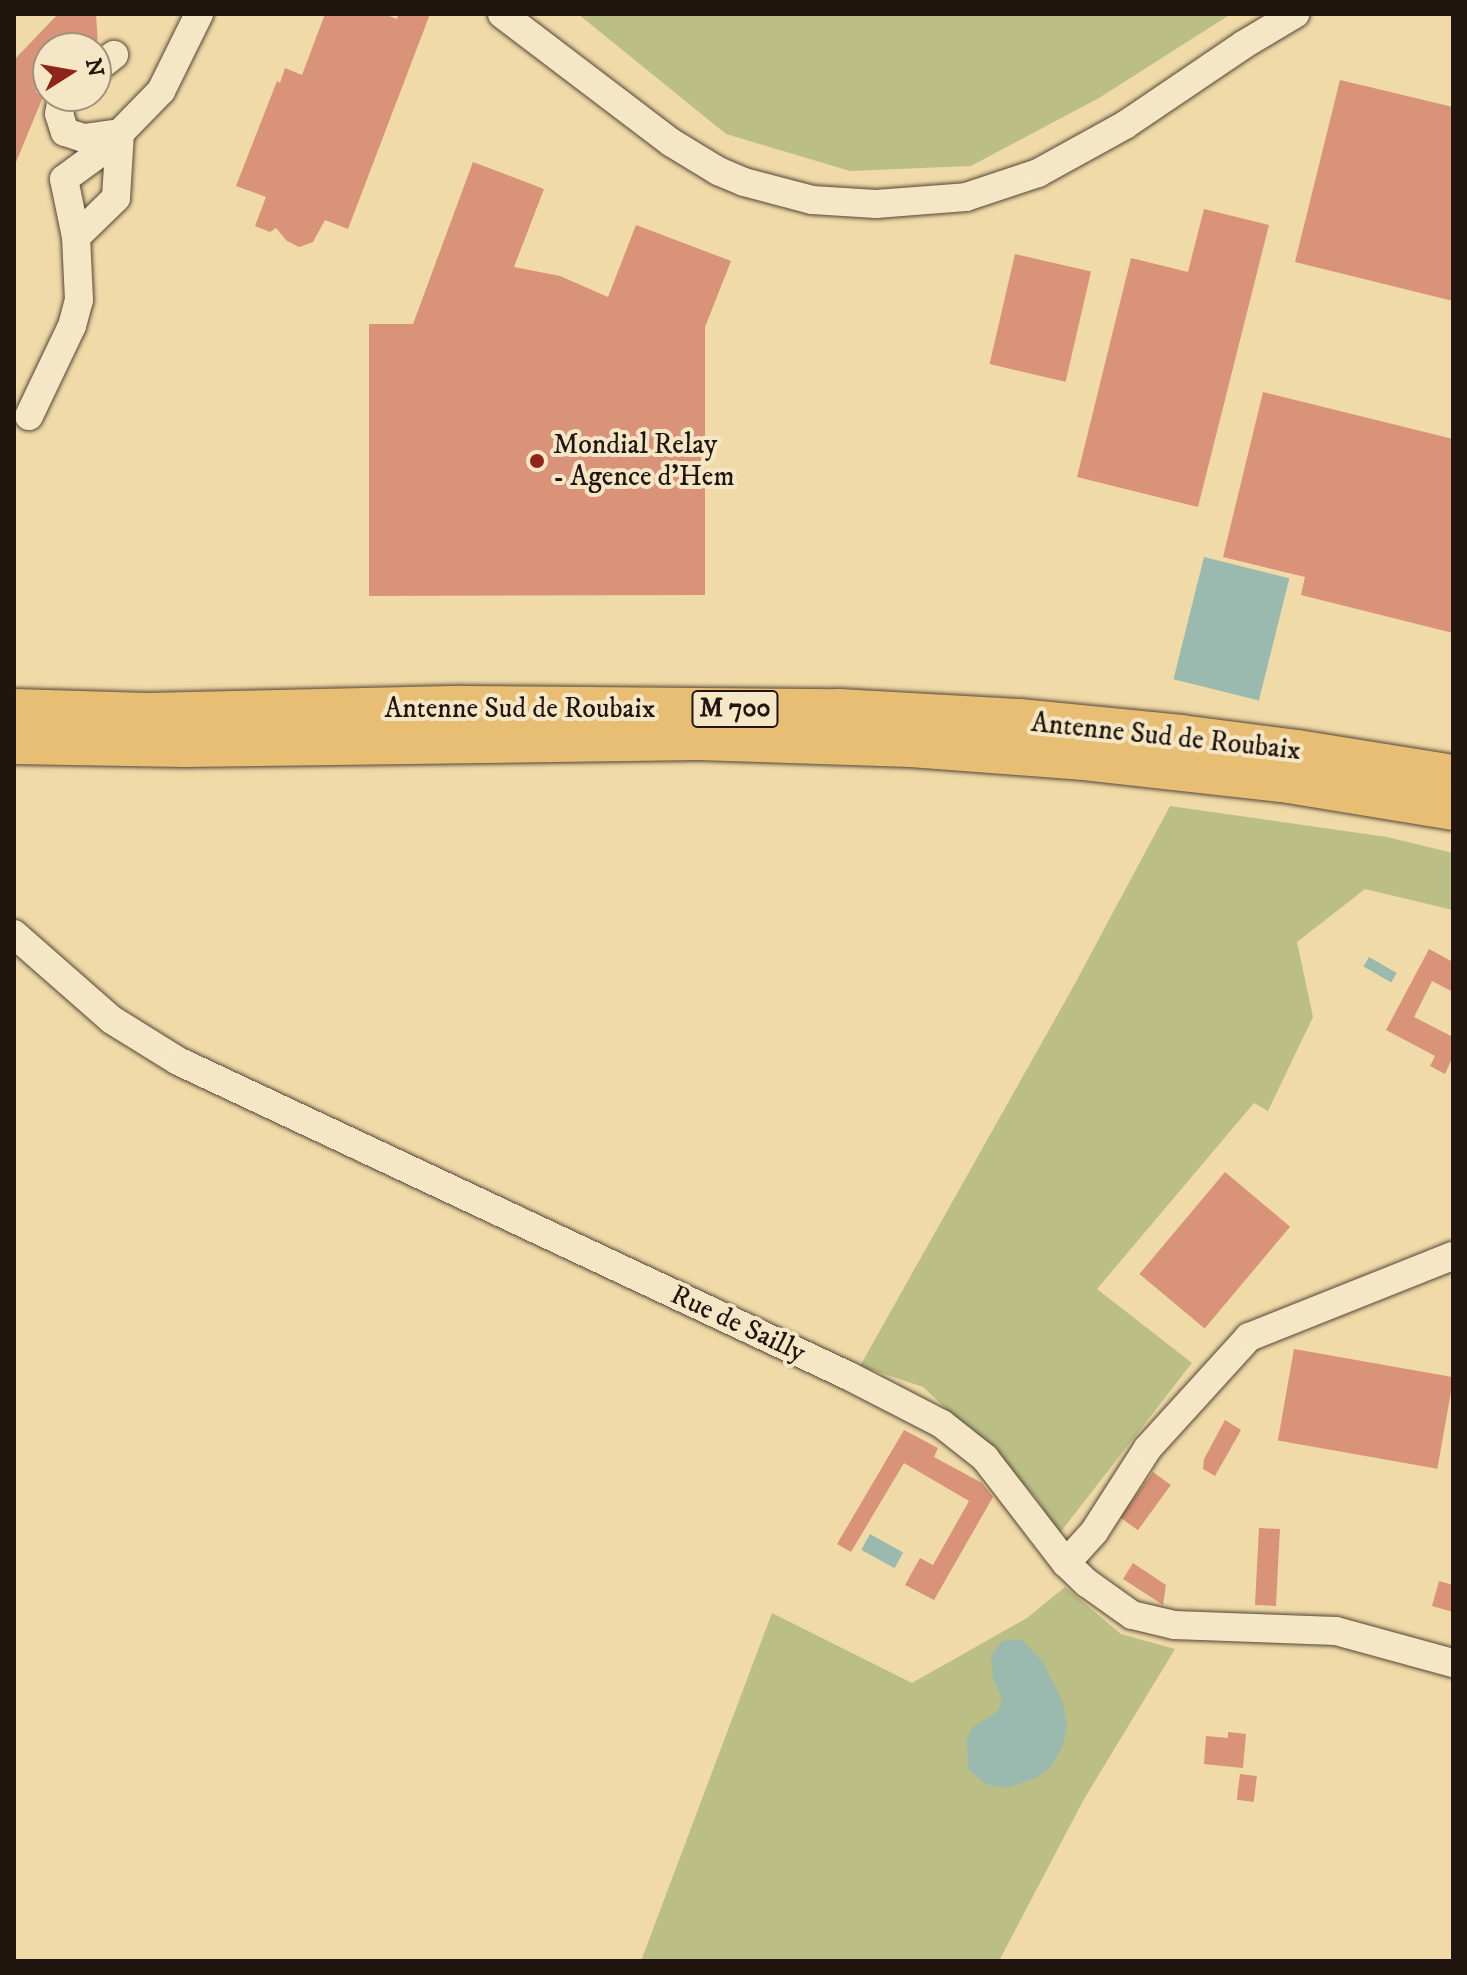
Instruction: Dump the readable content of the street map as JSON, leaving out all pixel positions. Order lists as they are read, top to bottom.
{
  "streets": {
    "highway": ["Antenne Sud de Roubaix", "M 700"],
    "street": ["Rue de Sailly"]
  },
  "places": ["Mondial Relay - Agence d'Hem"],
  "north": "right"
}
